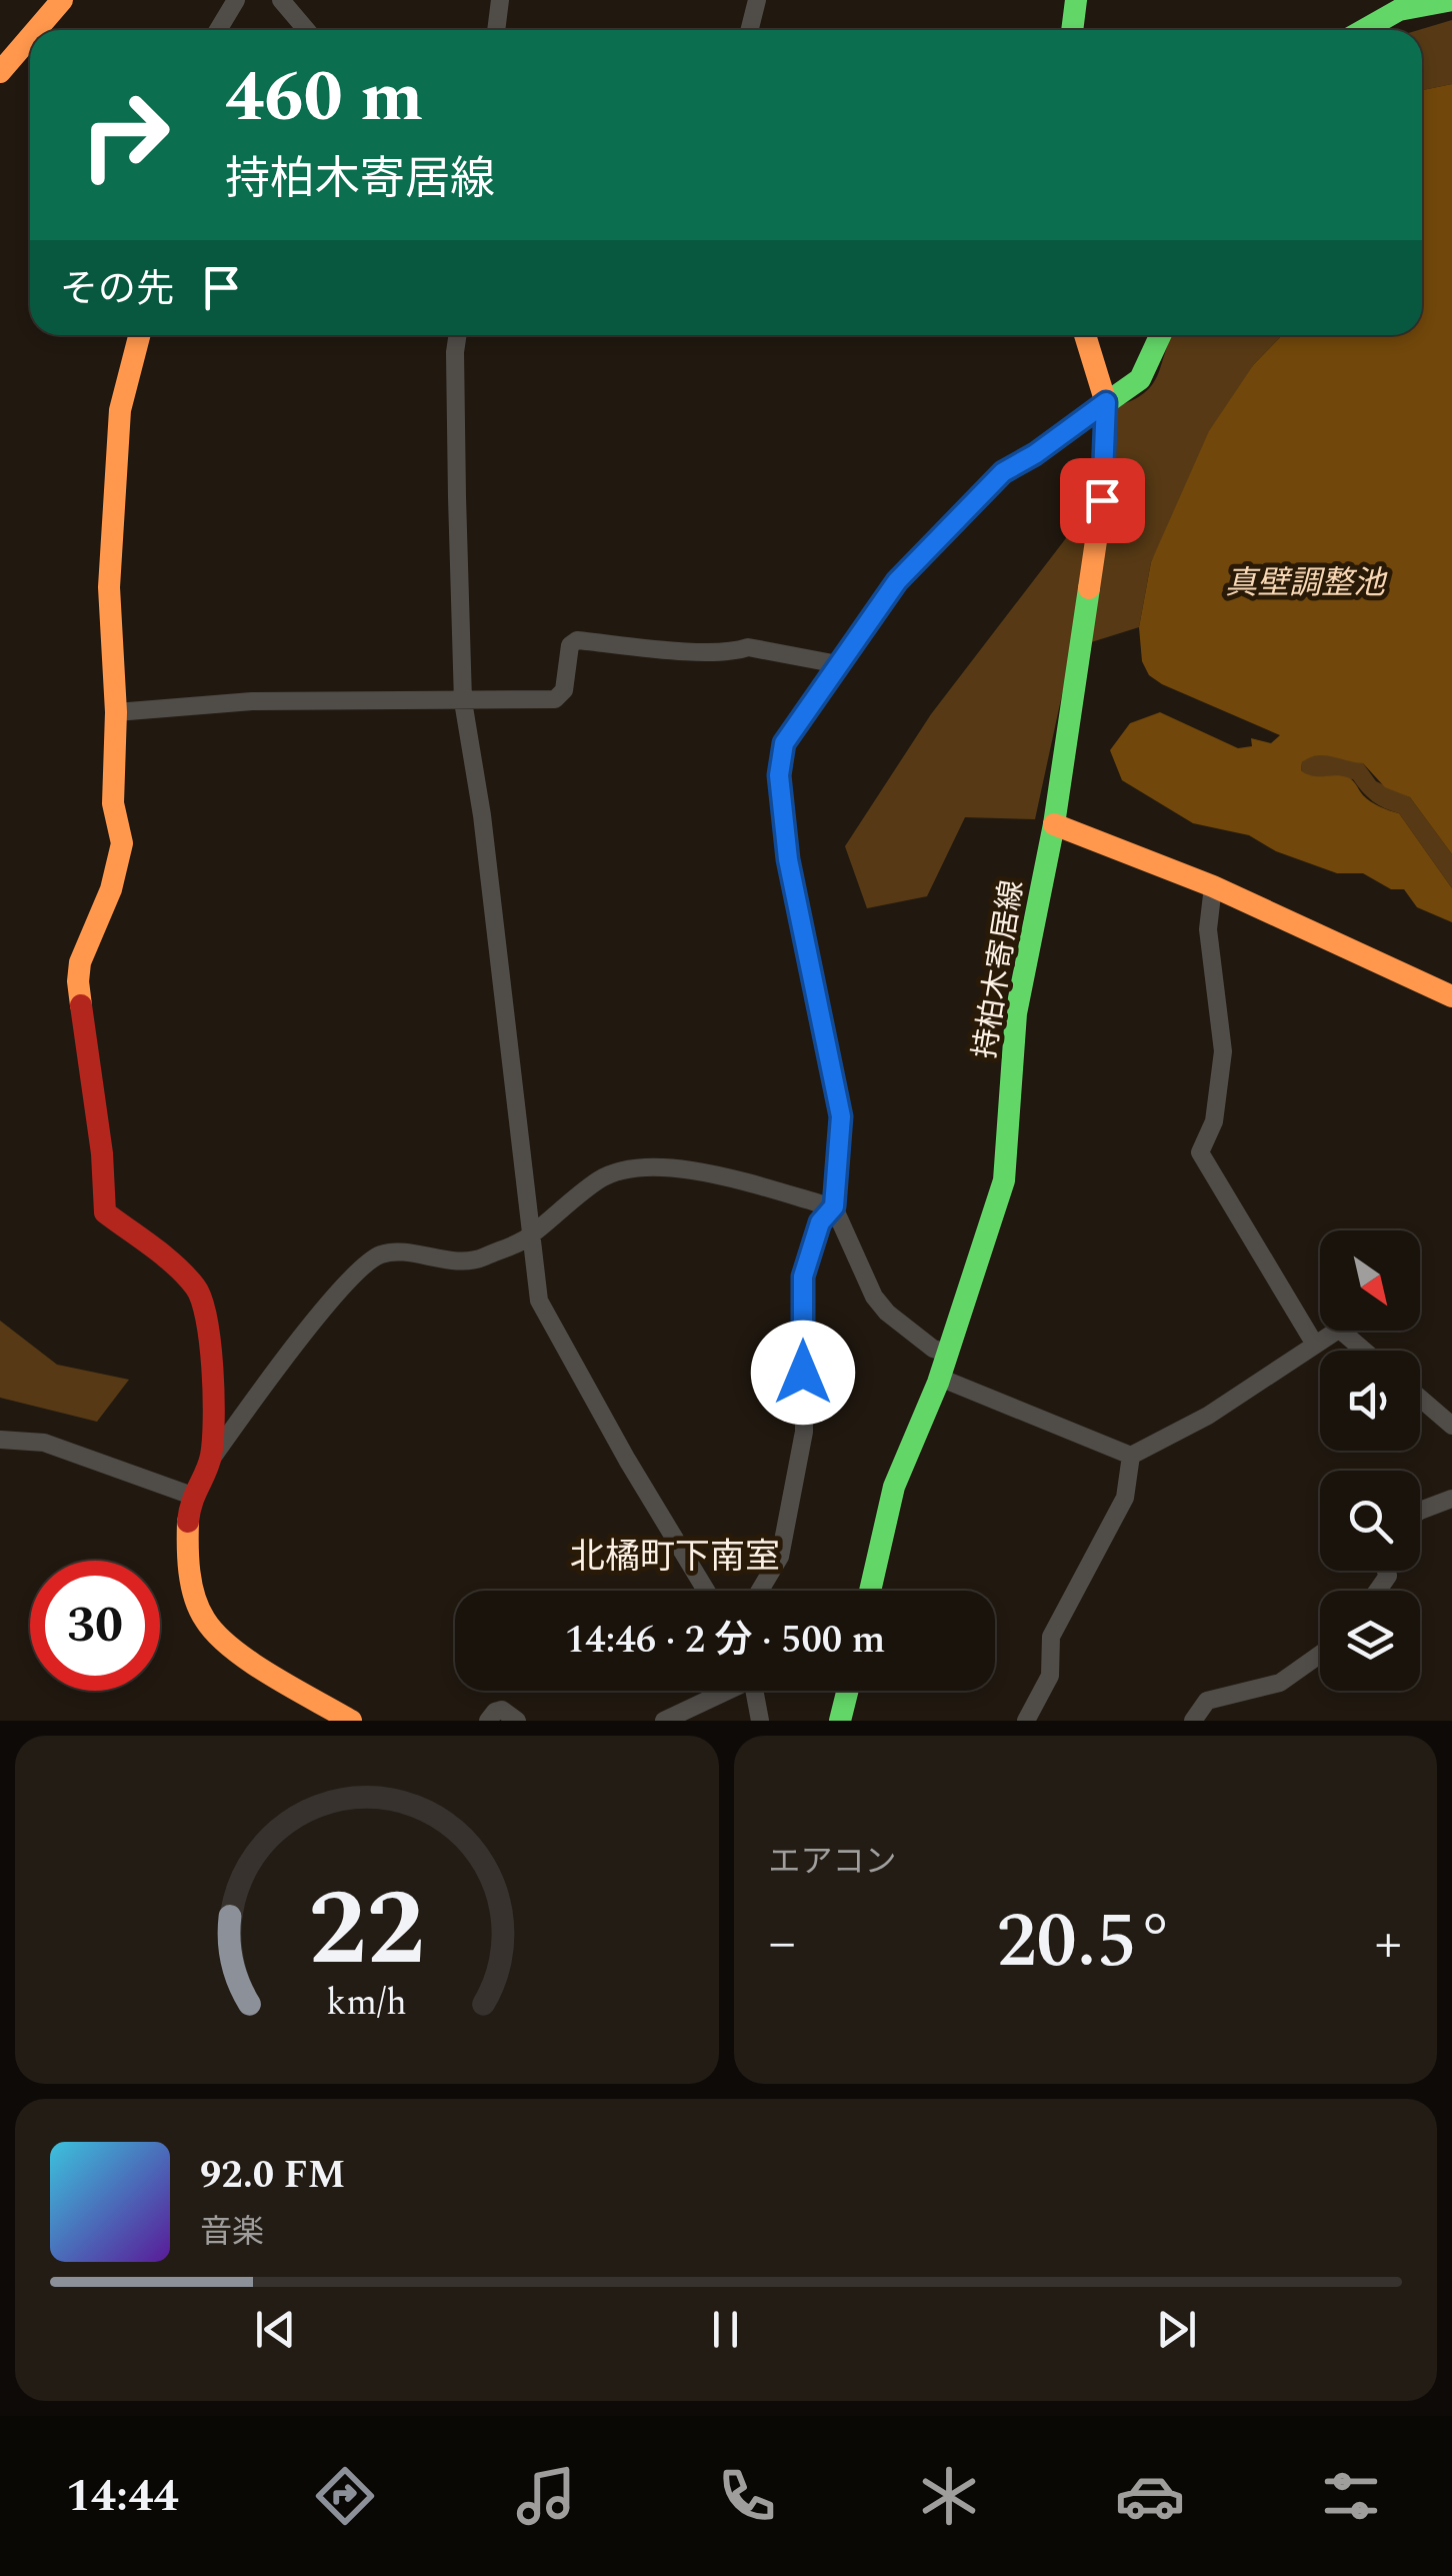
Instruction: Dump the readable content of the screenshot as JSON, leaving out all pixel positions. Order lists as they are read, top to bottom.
{
  "streets": {
    "street": ["持柏木寄居線"]
  },
  "districts": ["北橘町下南室"],
  "water": ["真壁調整池"],
  "north": "bottom right",
  "page": {
    "turn": ["460 m", "持柏木寄居線"],
    "then": "その先",
    "limit": "30",
    "trip": "14:46 · 2 分 · 500 m",
    "tile": "エアコン",
    "heat": ["−", "20.5°", "+"],
    "song": ["92.0 FM", "音楽"],
    "tabs": "14:44",
    "gauge": ["22", "km/h"]
  }
}
